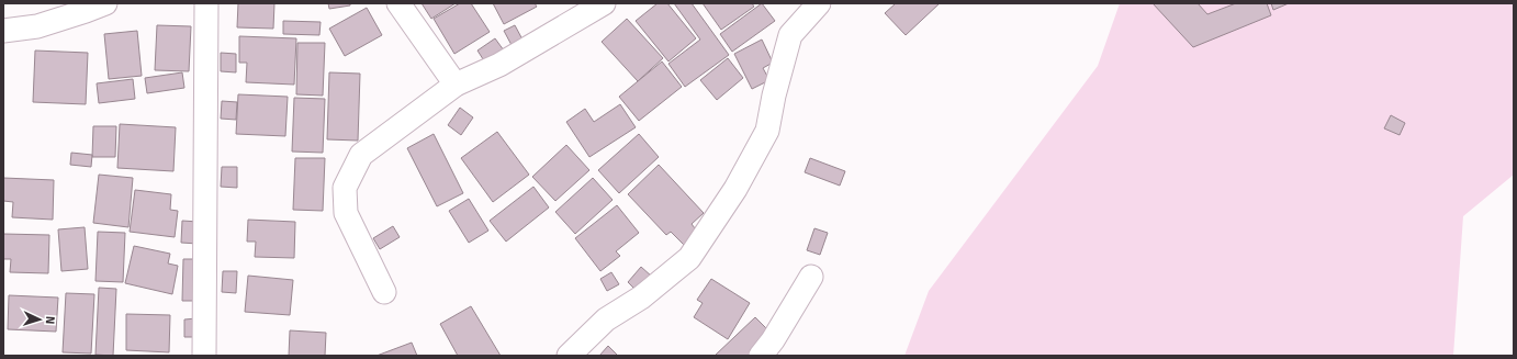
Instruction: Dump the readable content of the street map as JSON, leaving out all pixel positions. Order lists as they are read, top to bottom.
{
  "north": "right"
}
